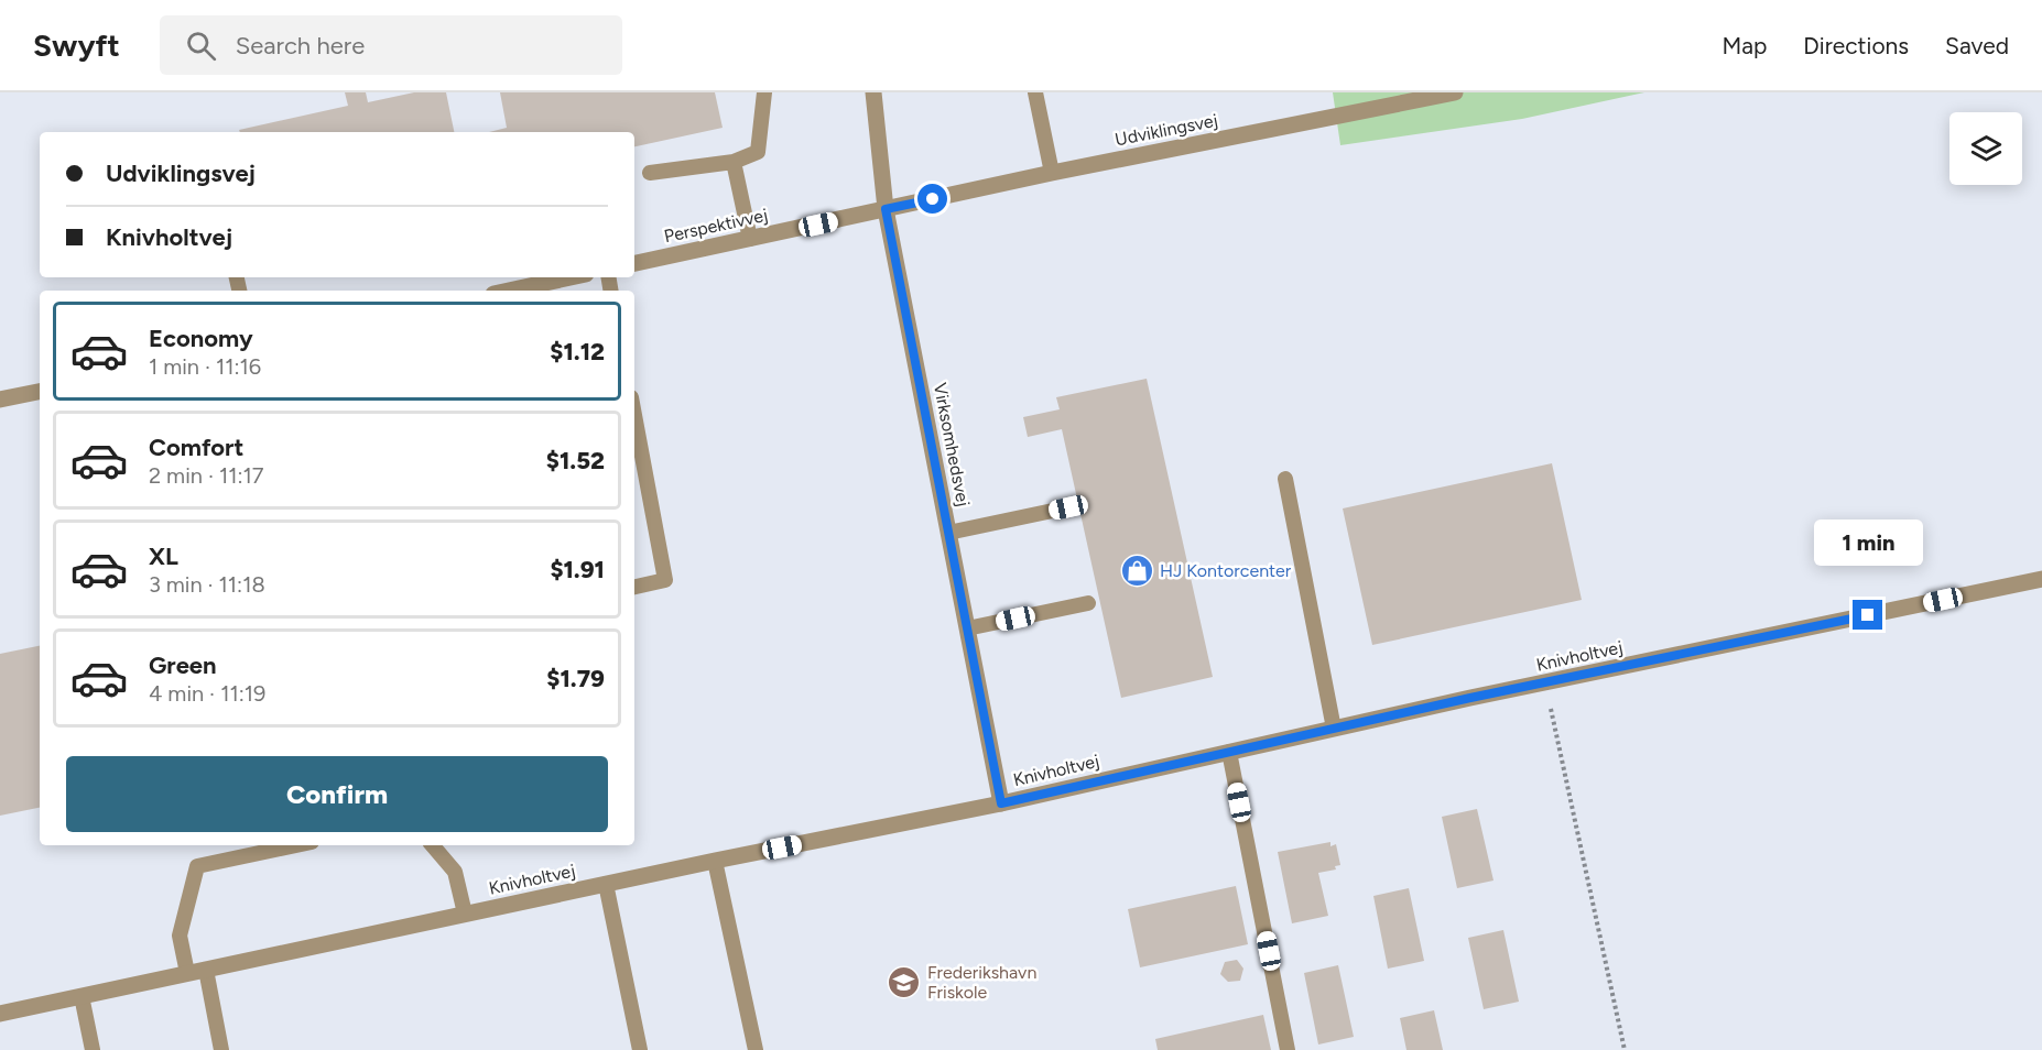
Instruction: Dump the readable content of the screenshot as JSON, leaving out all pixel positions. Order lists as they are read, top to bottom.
{
  "streets": {
    "street": [
      "Udviklingsvej",
      "Perspektivvej",
      "Virksomhedsvej",
      "Knivholtvej"
    ]
  },
  "crossings": [
    ["Udviklingsvej", "Perspektivvej"],
    ["Udviklingsvej", "Virksomhedsvej"],
    ["Perspektivvej", "Virksomhedsvej"],
    ["Virksomhedsvej", "Knivholtvej"]
  ],
  "places": {
    "shop": ["HJ Kontorcenter"],
    "school or university": ["Frederikshavn Friskole"]
  },
  "page": {
    "header": "Swyft",
    "search": "Search here",
    "nav": ["Map", "Directions", "Saved"],
    "banner": ["Udviklingsvej", "Knivholtvej"],
    "list": [
      {
        "name": "Economy",
        "note": "1 min · 11:16",
        "value": "$1.12"
      },
      {
        "name": "Comfort",
        "note": "2 min · 11:17",
        "value": "$1.52"
      },
      {
        "name": "XL",
        "note": "3 min · 11:18",
        "value": "$1.91"
      },
      {
        "name": "Green",
        "note": "4 min · 11:19",
        "value": "$1.79"
      }
    ],
    "bubble": "1 min",
    "buttons": "Confirm"
  }
}
